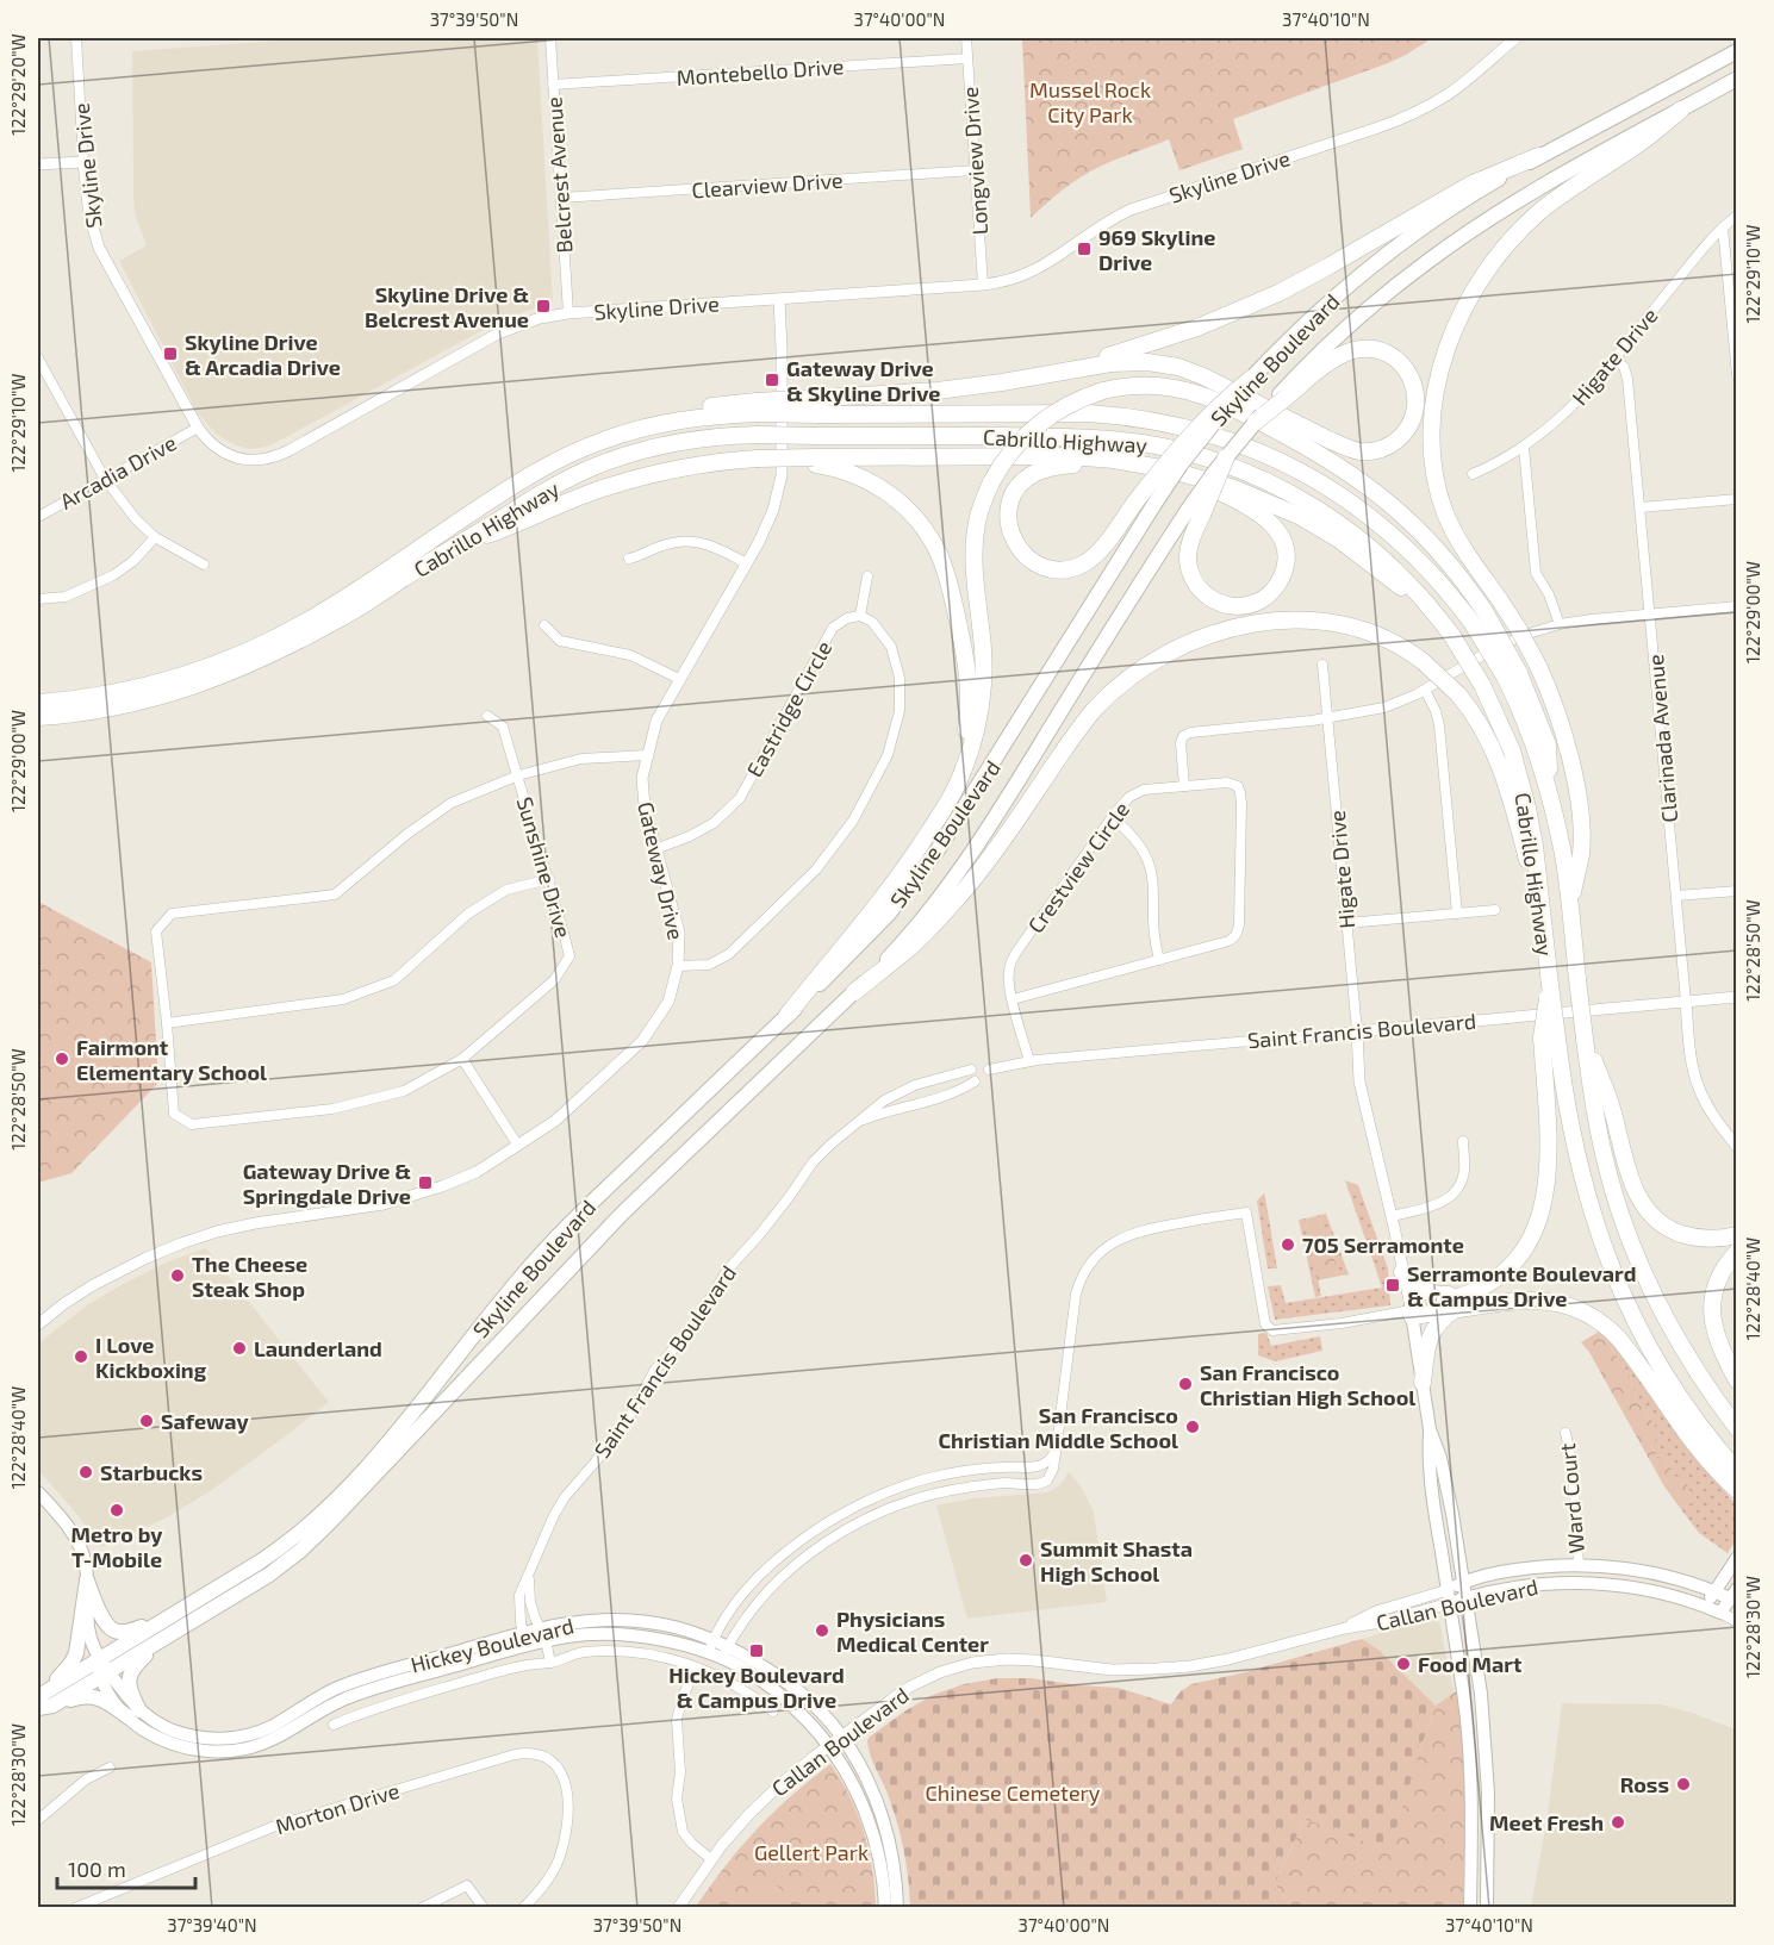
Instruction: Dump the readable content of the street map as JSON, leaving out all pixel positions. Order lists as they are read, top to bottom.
{
  "streets": {
    "highway": ["Cabrillo Highway"],
    "main road": ["Skyline Boulevard", "Callan Boulevard", "Hickey Boulevard"],
    "street": [
      "Montebello Drive",
      "Longview Drive",
      "Skyline Drive",
      "Belcrest Avenue",
      "Clearview Drive",
      "Higate Drive",
      "Arcadia Drive",
      "Eastridge Circle",
      "Clarinada Avenue",
      "Sunshine Drive",
      "Crestview Circle",
      "Gateway Drive",
      "Saint Francis Boulevard",
      "Ward Court",
      "Morton Drive"
    ]
  },
  "crossings": [
    ["Montebello Drive", "Longview Drive"],
    ["Montebello Drive", "Belcrest Avenue"],
    ["Longview Drive", "Skyline Drive"],
    ["Longview Drive", "Clearview Drive"],
    ["Skyline Drive", "Belcrest Avenue"],
    ["Skyline Drive", "Arcadia Drive"],
    ["Skyline Drive", "Gateway Drive"],
    ["Belcrest Avenue", "Clearview Drive"],
    ["Higate Drive", "Clarinada Avenue"],
    ["Higate Drive", "Saint Francis Boulevard"],
    ["Skyline Boulevard", "Hickey Boulevard"],
    ["Eastridge Circle", "Gateway Drive"],
    ["Clarinada Avenue", "Saint Francis Boulevard"],
    ["Crestview Circle", "Saint Francis Boulevard"],
    ["Saint Francis Boulevard", "Hickey Boulevard"],
    ["Ward Court", "Callan Boulevard"],
    ["Callan Boulevard", "Hickey Boulevard"]
  ],
  "parks": ["Mussel Rock City Park", "Chinese Cemetery", "Gellert Park"],
  "places": {
    "transit": [
      "969 Skyline Drive",
      "Skyline Drive & Belcrest Avenue",
      "Skyline Drive & Arcadia Drive",
      "Gateway Drive & Skyline Drive",
      "Gateway Drive & Springdale Drive",
      "Serramonte Boulevard & Campus Drive",
      "Hickey Boulevard & Campus Drive"
    ],
    "other": [
      "Fairmont Elementary School",
      "705 Serramonte",
      "The Cheese Steak Shop",
      "Launderland",
      "I Love Kickboxing",
      "San Francisco Christian High School",
      "Safeway",
      "San Francisco Christian Middle School",
      "Starbucks",
      "Metro by T-Mobile",
      "Summit Shasta High School",
      "Physicians Medical Center",
      "Food Mart",
      "Ross",
      "Meet Fresh"
    ]
  },
  "scale_bar": "100 m",
  "coordinates": [
    "37°39'50\"N",
    "37°40'00\"N",
    "37°40'10\"N",
    "122°29'20\"W",
    "122°29'10\"W",
    "122°29'00\"W",
    "122°28'50\"W",
    "122°28'40\"W",
    "122°28'30\"W",
    "37°39'40\"N"
  ]
}
